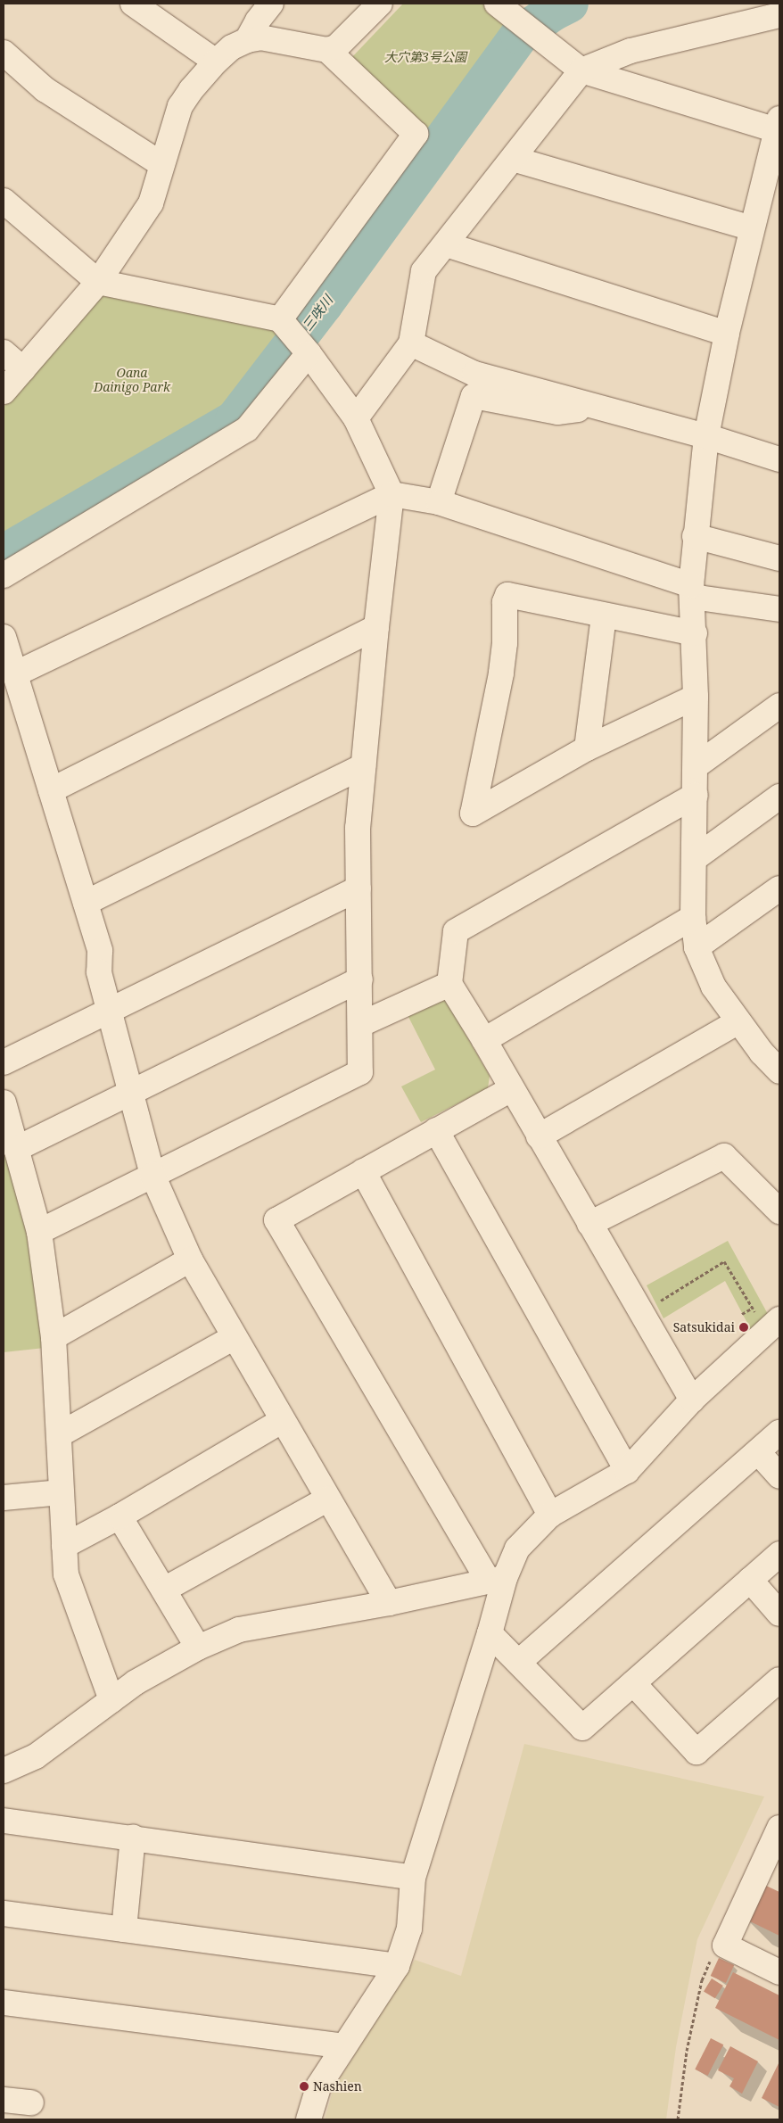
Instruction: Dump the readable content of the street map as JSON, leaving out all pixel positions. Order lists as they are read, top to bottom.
{
  "water": ["三咲川"],
  "parks": ["大穴第3号公園", "Oana Dainigo Park"],
  "places": ["Satsukidai", "Nashien"]
}
